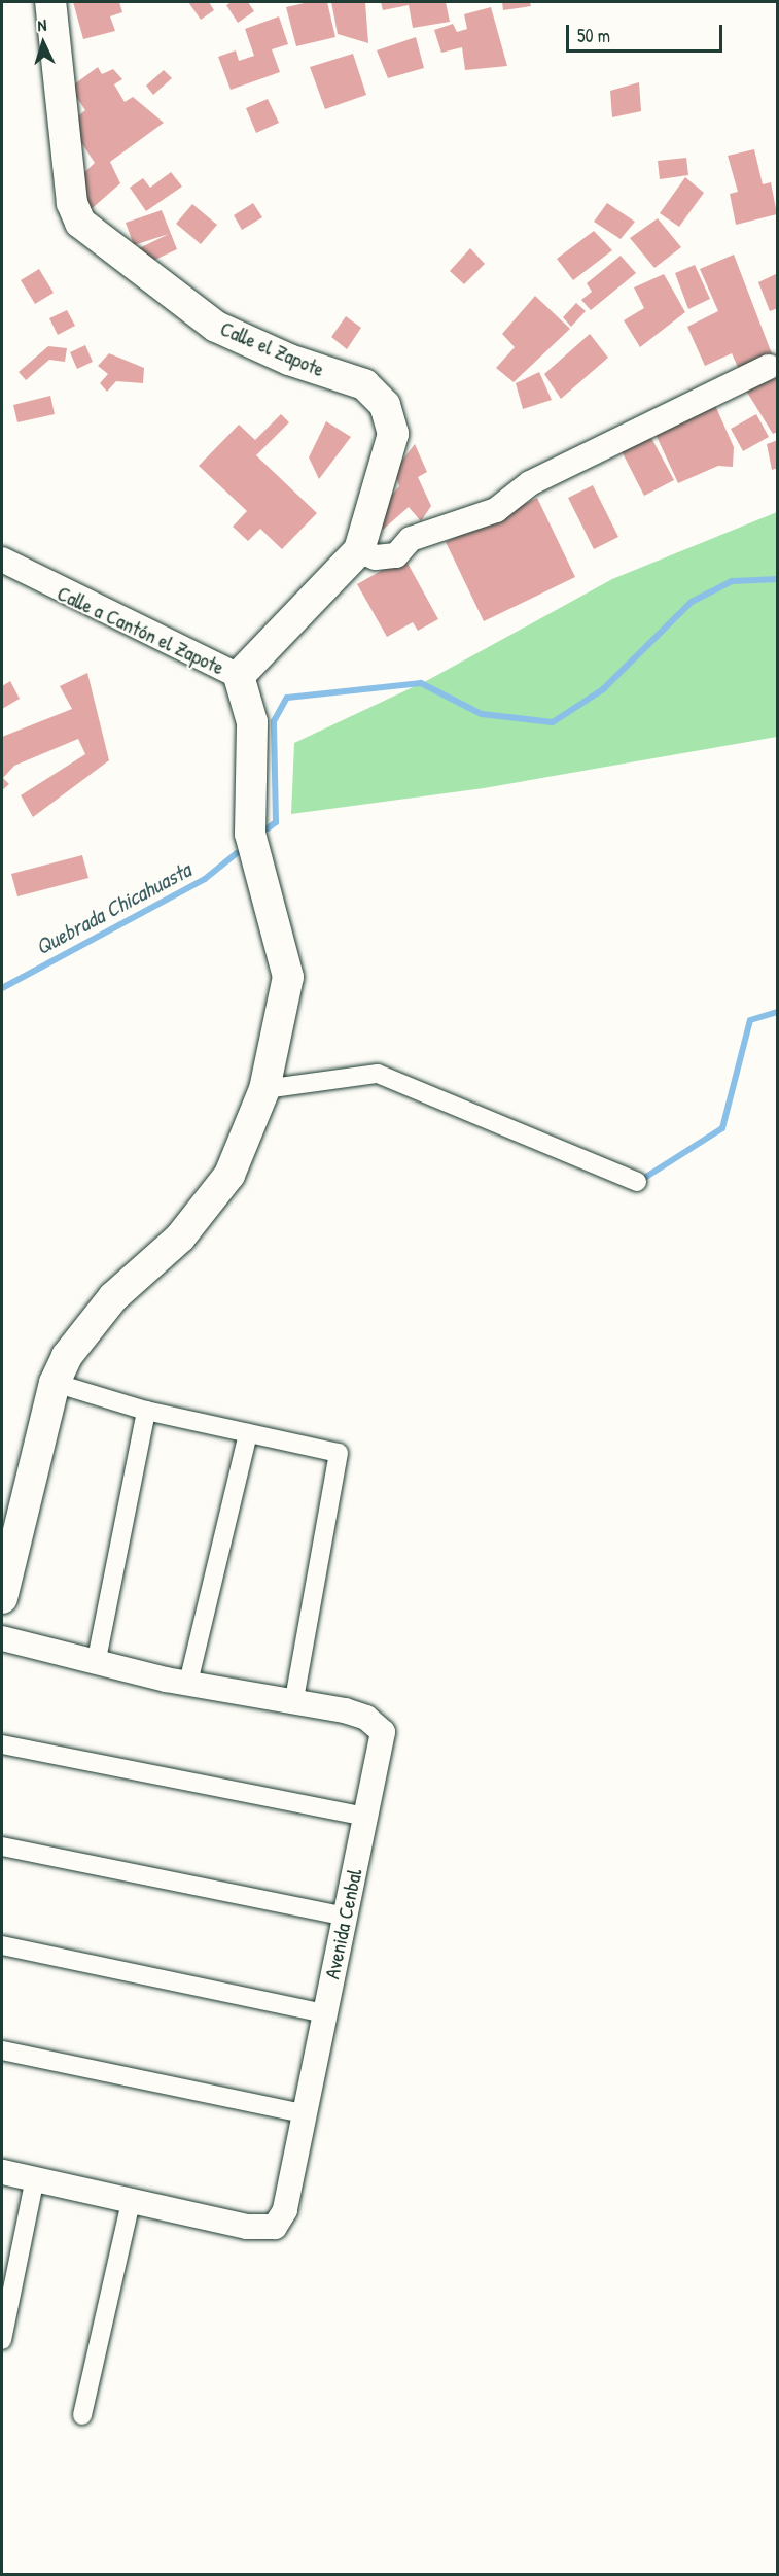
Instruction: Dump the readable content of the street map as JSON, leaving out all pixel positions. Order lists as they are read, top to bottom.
{
  "streets": {
    "street": ["Calle el Zapote", "Calle a Cantón el Zapote", "Avenida Cenbal"]
  },
  "crossings": [
    ["Calle el Zapote", "Calle a Cantón el Zapote"]
  ],
  "water": ["Quebrada Chicahuasta"],
  "scale_bar": "50 m",
  "north": "top"
}
